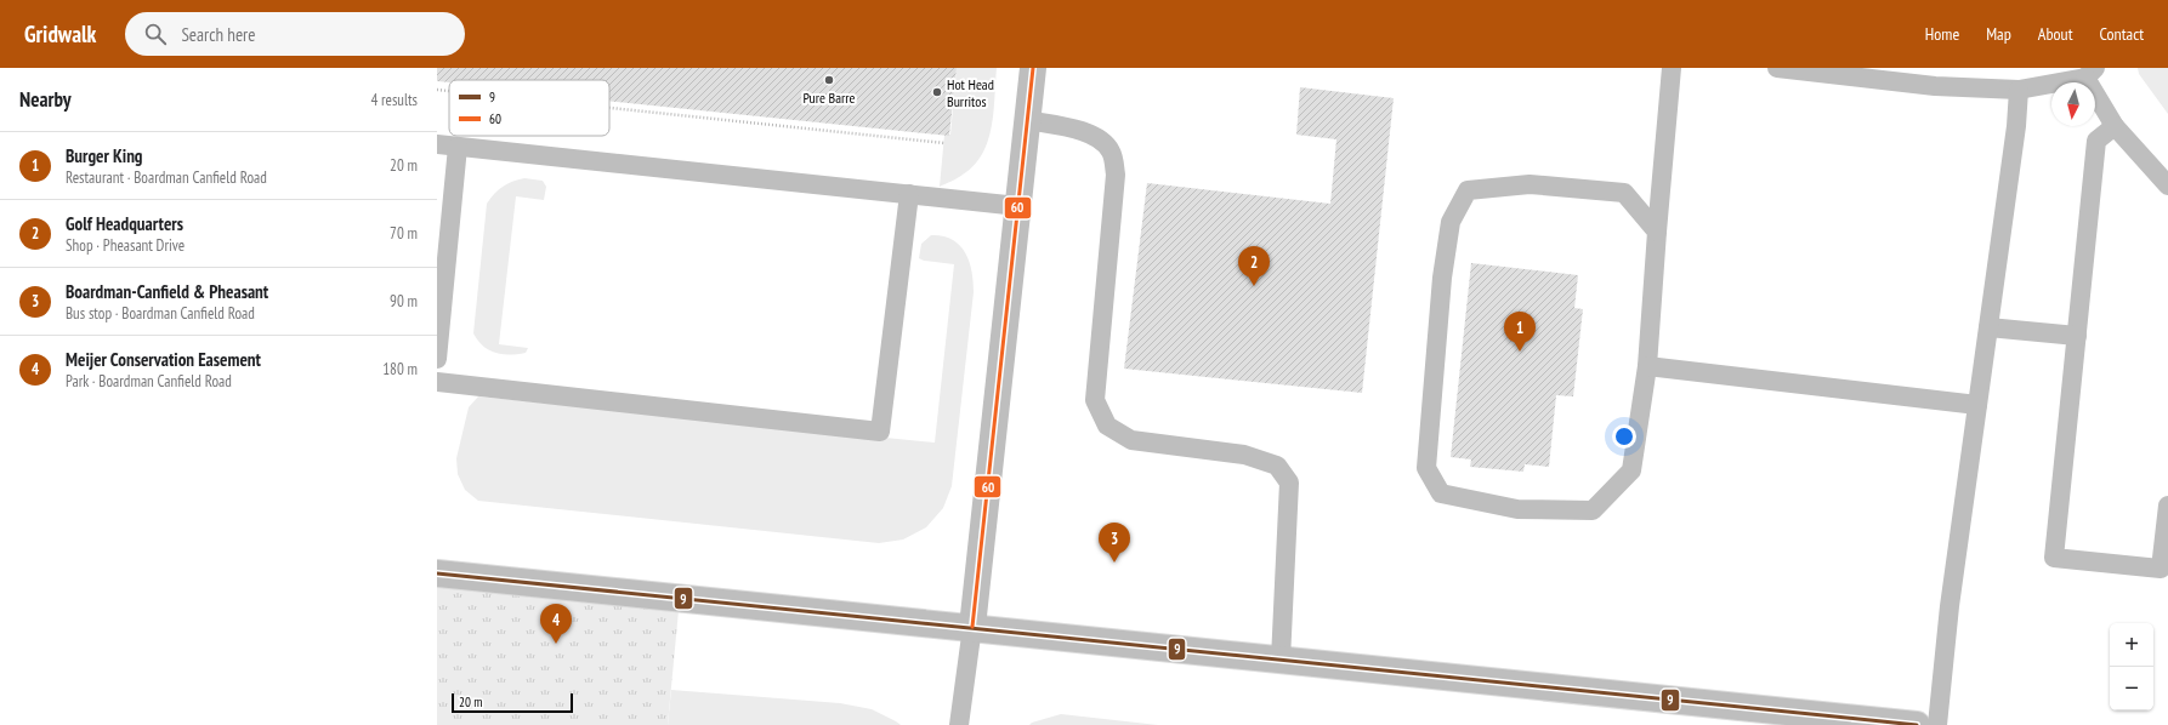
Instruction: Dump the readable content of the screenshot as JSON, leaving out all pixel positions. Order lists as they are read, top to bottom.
{
  "places": ["Pure Barre", "Hot Head Burritos"],
  "lines": ["transit line 60", "transit line 9"],
  "legend": ["9", "60"],
  "scale_bar": "20 m",
  "north": "bottom",
  "page": {
    "header": "Gridwalk",
    "search": "Search here",
    "nav": [
      "Home",
      "Map",
      "About",
      "Contact"
    ],
    "heading": ["Nearby", "4 results"],
    "list": [
      {
        "mark": "1",
        "name": "Burger King",
        "note": "Restaurant · Boardman Canfield Road",
        "value": "20 m"
      },
      {
        "mark": "2",
        "name": "Golf Headquarters",
        "note": "Shop · Pheasant Drive",
        "value": "70 m"
      },
      {
        "mark": "3",
        "name": "Boardman-Canfield & Pheasant",
        "note": "Bus stop · Boardman Canfield Road",
        "value": "90 m"
      },
      {
        "mark": "4",
        "name": "Meijer Conservation Easement",
        "note": "Park · Boardman Canfield Road",
        "value": "180 m"
      }
    ],
    "pins": [
      "2",
      "1",
      "3",
      "4"
    ],
    "map_buttons": ["+", "−"],
    "scale": "20 m"
  }
}
